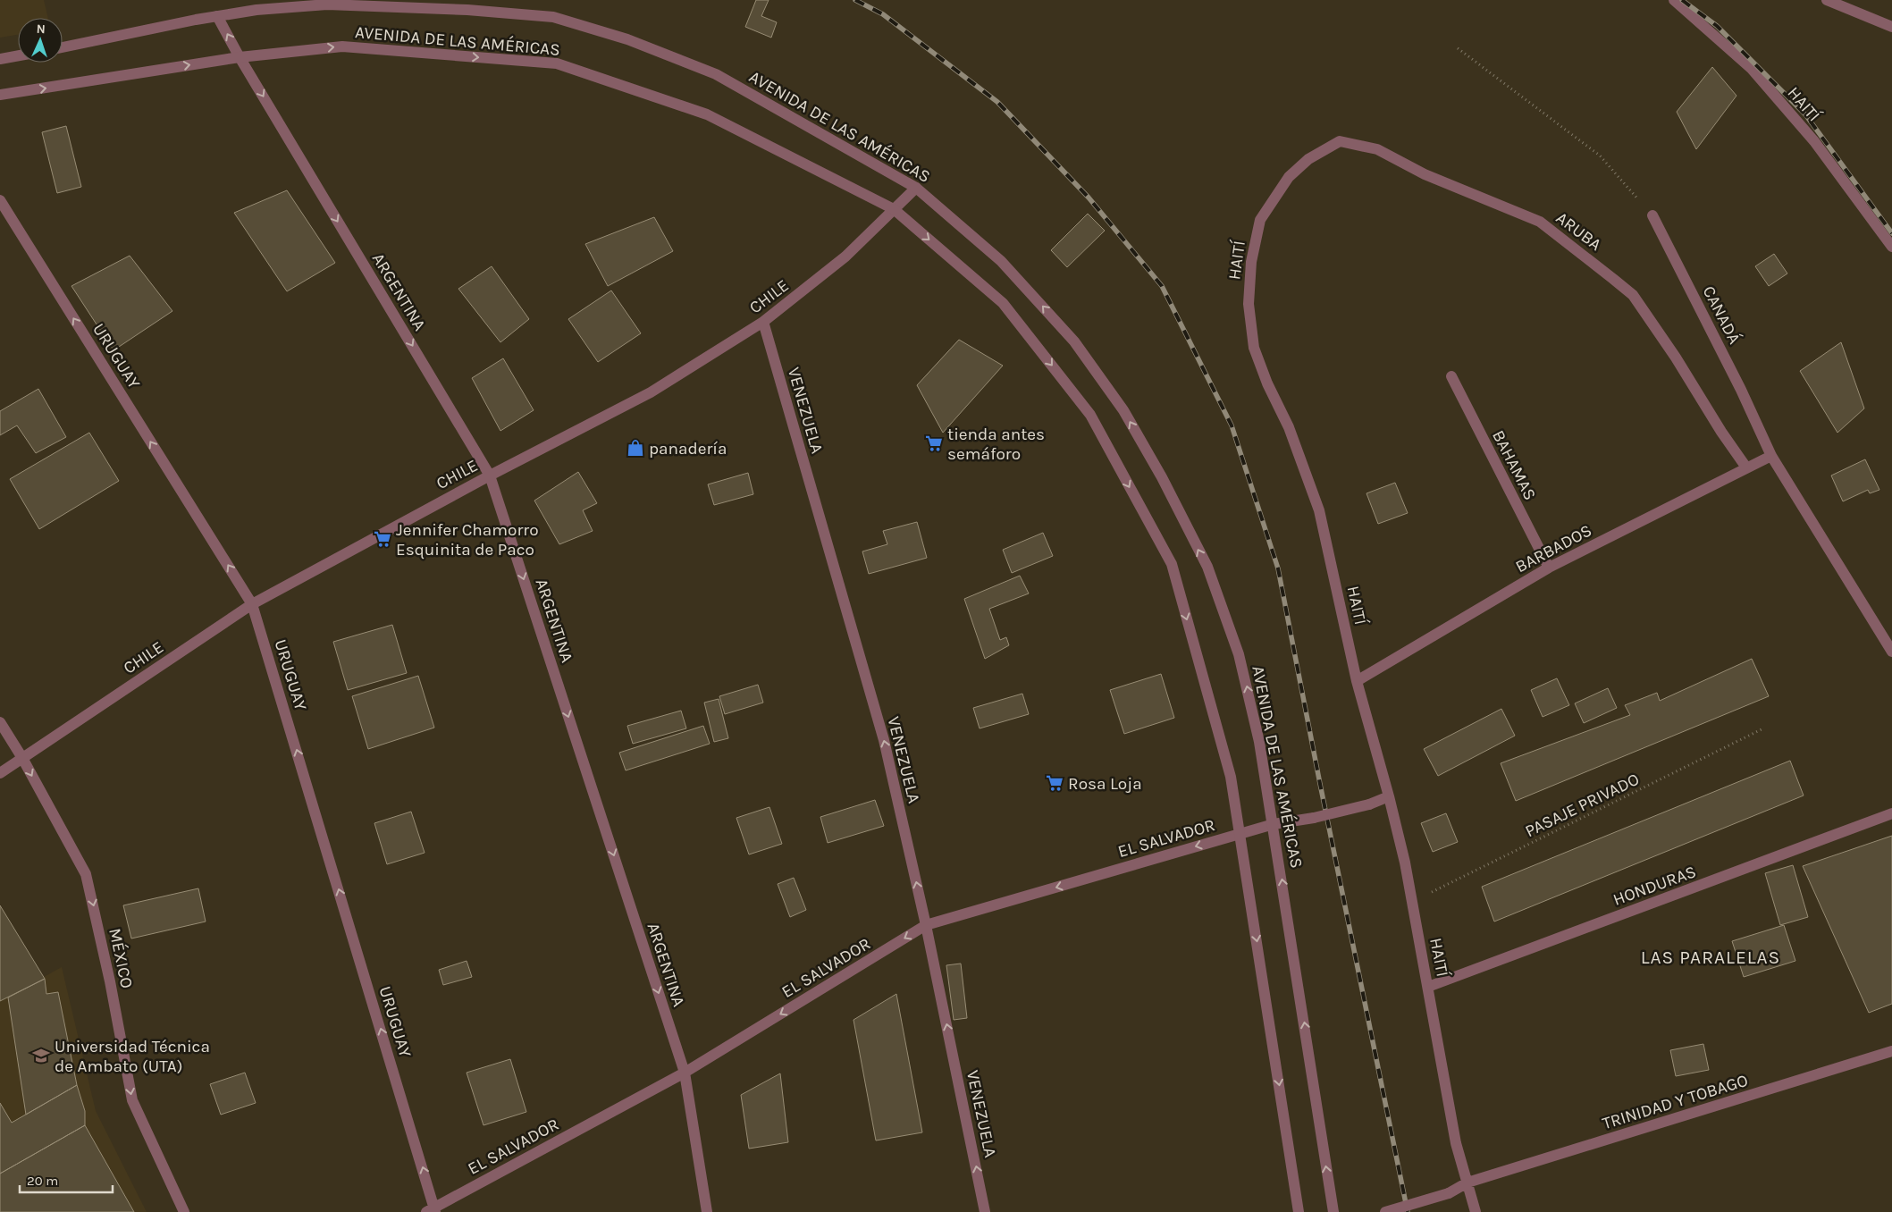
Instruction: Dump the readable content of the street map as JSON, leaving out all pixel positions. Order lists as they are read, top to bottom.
{
  "streets": {
    "street": [
      "AVENIDA DE LAS AMÉRICAS",
      "HAITÍ",
      "ARUBA",
      "ARGENTINA",
      "CHILE",
      "CANADÁ",
      "URUGUAY",
      "VENEZUELA",
      "BAHAMAS",
      "BARBADOS",
      "EL SALVADOR",
      "HONDURAS",
      "MÉXICO",
      "TRINIDAD Y TOBAGO"
    ],
    "path": ["PASAJE PRIVADO"]
  },
  "crossings": [
    ["AVENIDA DE LAS AMÉRICAS", "ARGENTINA"],
    ["AVENIDA DE LAS AMÉRICAS", "CHILE"],
    ["AVENIDA DE LAS AMÉRICAS", "EL SALVADOR"],
    ["HAITÍ", "ARUBA"],
    ["HAITÍ", "BARBADOS"],
    ["HAITÍ", "PASAJE PRIVADO"],
    ["HAITÍ", "EL SALVADOR"],
    ["HAITÍ", "HONDURAS"],
    ["HAITÍ", "TRINIDAD Y TOBAGO"],
    ["ARUBA", "BARBADOS"],
    ["ARGENTINA", "CHILE"],
    ["ARGENTINA", "EL SALVADOR"],
    ["CHILE", "URUGUAY"],
    ["CHILE", "VENEZUELA"],
    ["CHILE", "MÉXICO"],
    ["CANADÁ", "BARBADOS"],
    ["URUGUAY", "EL SALVADOR"],
    ["VENEZUELA", "EL SALVADOR"],
    ["BAHAMAS", "BARBADOS"]
  ],
  "one_way": [
    "ARGENTINA",
    "URUGUAY",
    "VENEZUELA",
    "EL SALVADOR",
    "MÉXICO"
  ],
  "districts": ["LAS PARALELAS"],
  "places": {
    "supermarket": ["tienda antes semáforo", "Jennifer Chamorro Esquinita de Paco", "Rosa Loja"],
    "shop": ["panadería"],
    "school or university": ["Universidad Técnica de Ambato (UTA)"]
  },
  "scale_bar": "20 m",
  "north": "top"
}
